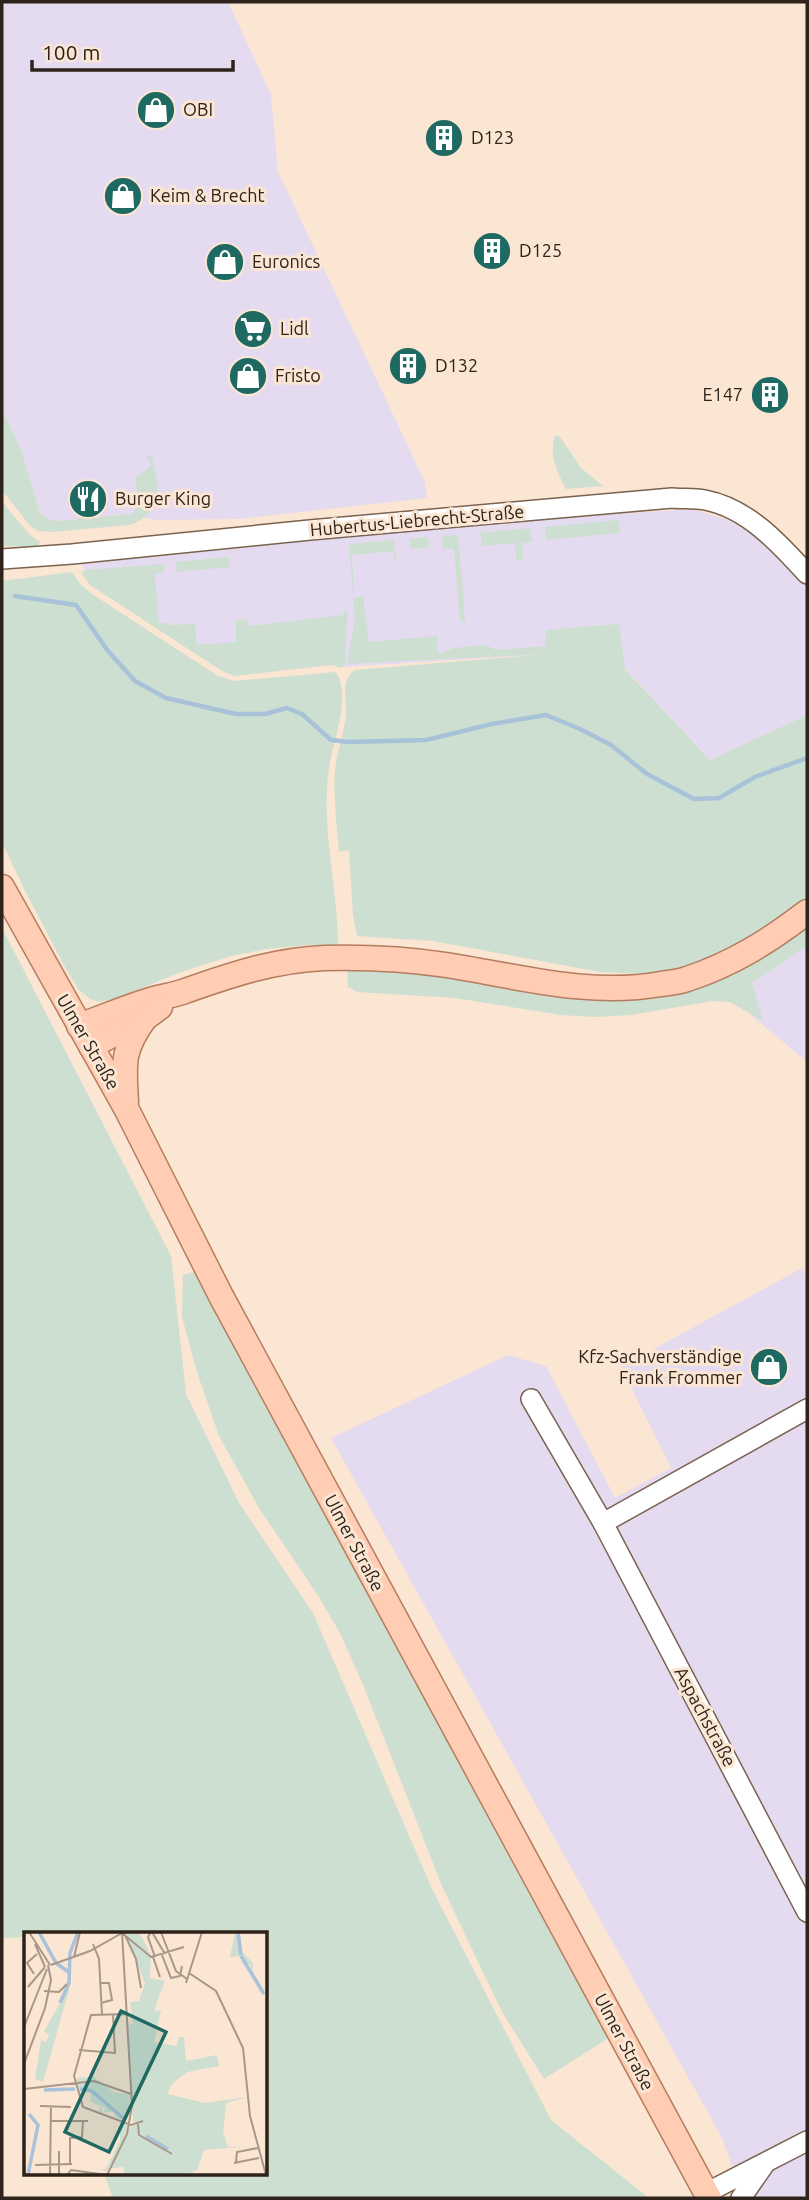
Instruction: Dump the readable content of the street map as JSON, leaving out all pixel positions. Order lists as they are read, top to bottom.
{
  "streets": {
    "main road": ["Ulmer Straße"],
    "street": ["Hubertus-Liebrecht-Straße", "Aspachstraße"]
  },
  "places": {
    "shop": [
      "OBI",
      "Keim & Brecht",
      "Euronics",
      "Fristo",
      "Kfz-Sachverständige Frank Frommer"
    ],
    "building": [
      "D123",
      "D125",
      "D132",
      "E147"
    ],
    "supermarket": ["Lidl"],
    "restaurant": ["Burger King"]
  },
  "scale_bar": "100 m"
}
